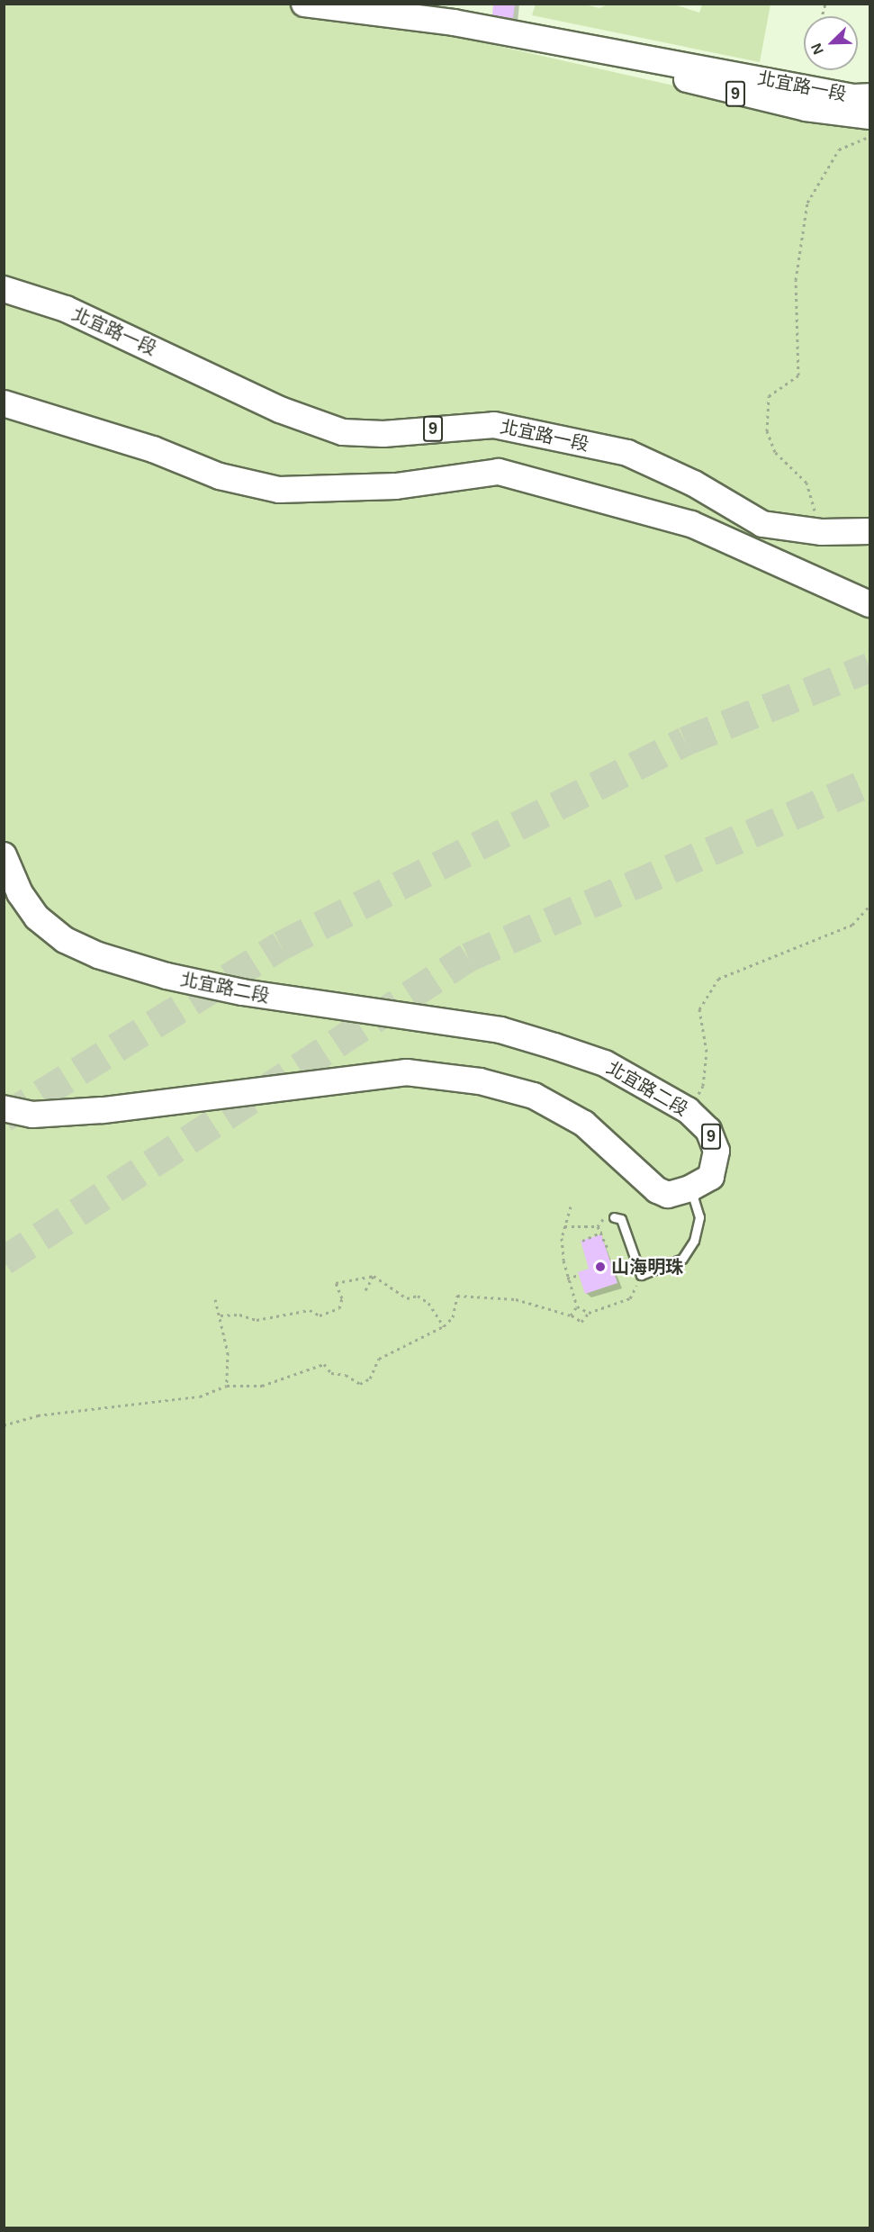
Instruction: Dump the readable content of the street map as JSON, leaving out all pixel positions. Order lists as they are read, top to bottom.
{
  "streets": {
    "main road": ["北宜路一段", "9", "北宜路二段"]
  },
  "places": ["山海明珠"],
  "north": "bottom left"
}
